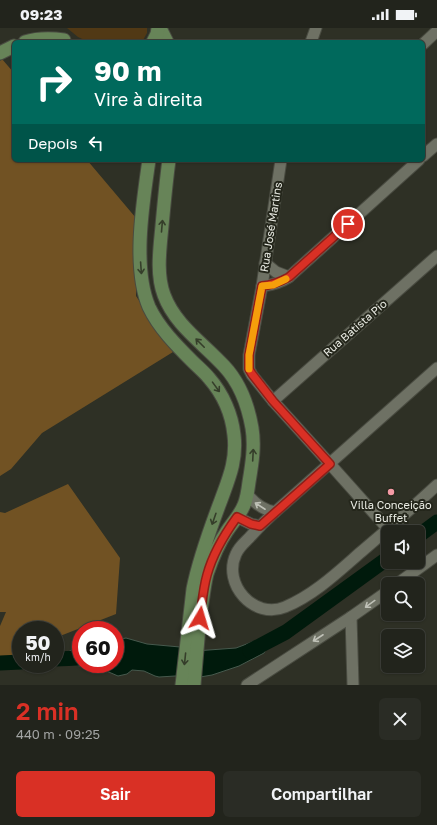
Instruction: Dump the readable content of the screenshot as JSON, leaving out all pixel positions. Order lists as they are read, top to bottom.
{
  "streets": {
    "street": ["Rua José Martins", "Rua Batista Pio"]
  },
  "crossings": [
    ["Rua José Martins", "Rua Batista Pio"]
  ],
  "places": ["Villa Conceição Buffet"],
  "page": {
    "status": "09:23",
    "turn": ["90 m", "Vire à direita"],
    "then": "Depois",
    "speed": "50 km/h",
    "limit": "60",
    "heading": ["2 min", "440 m · 09:25"],
    "buttons": ["Sair", "Compartilhar"]
  }
}
